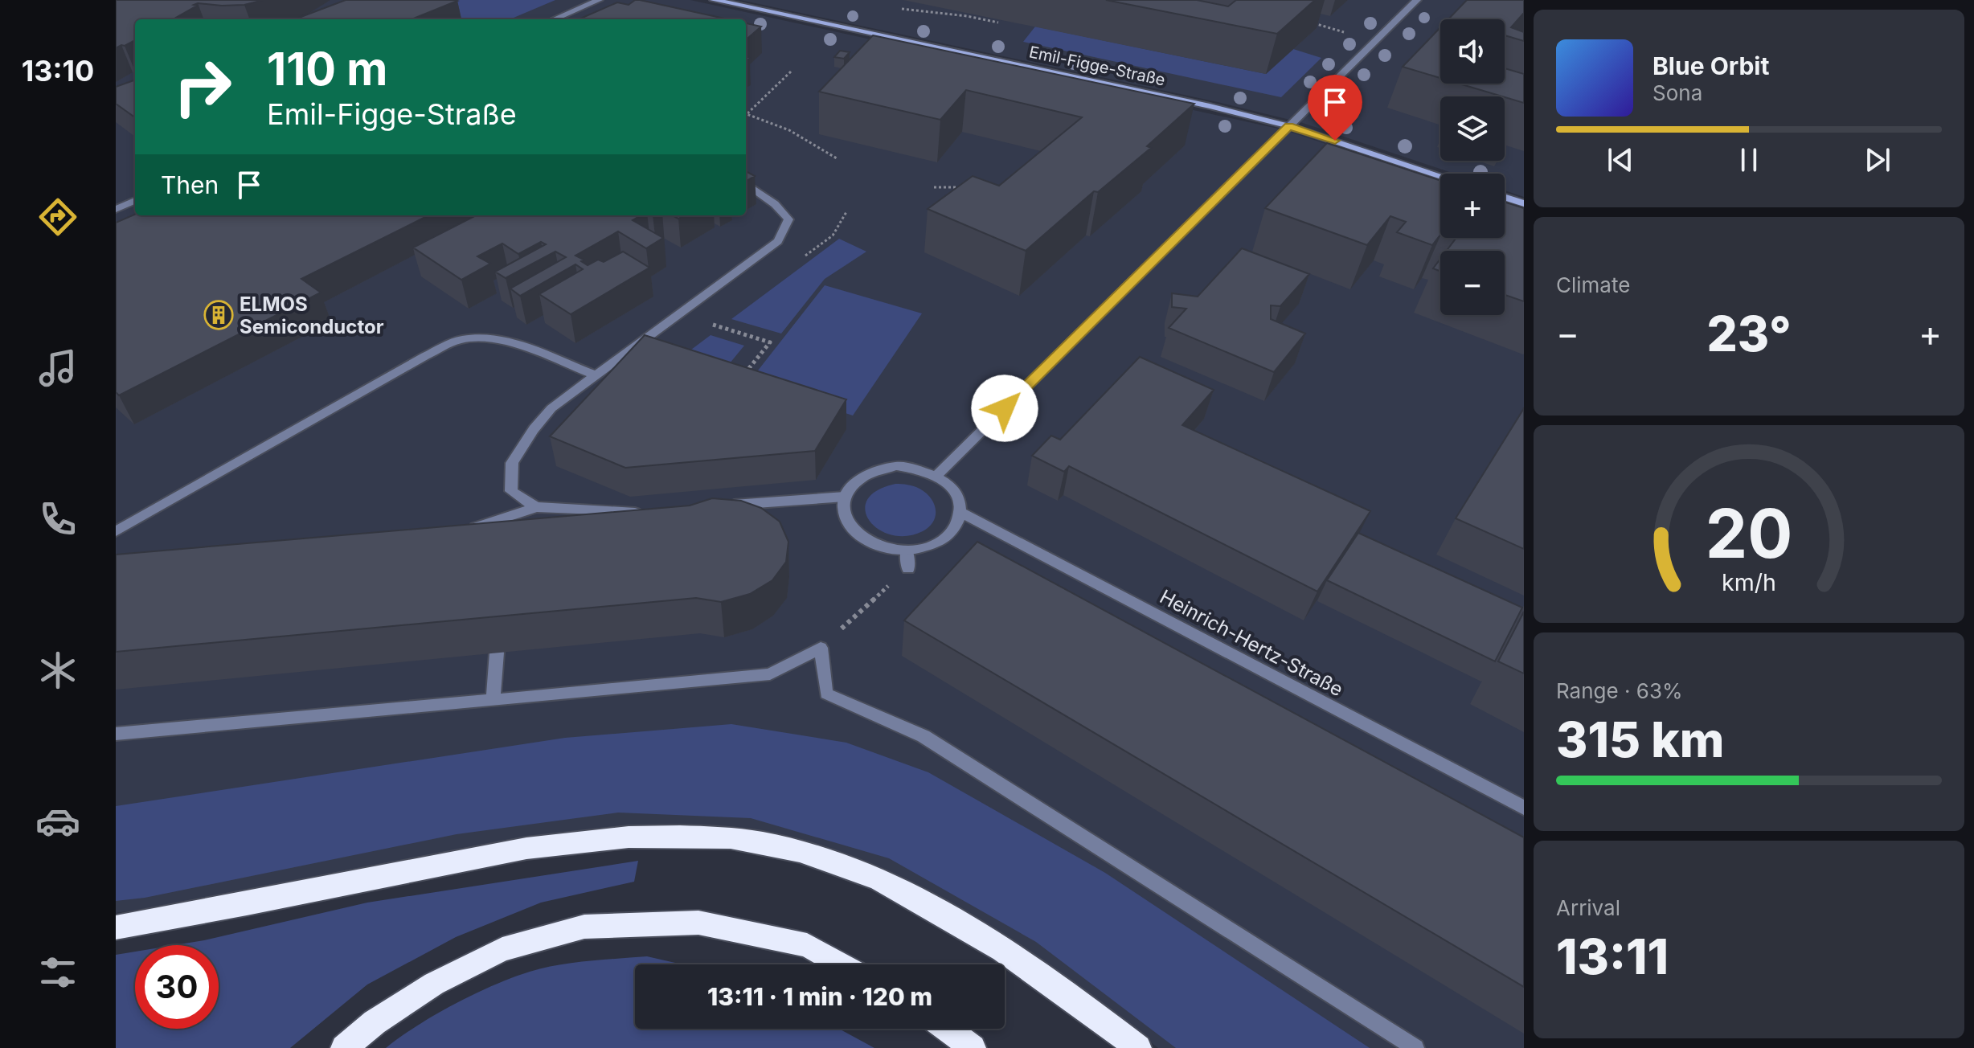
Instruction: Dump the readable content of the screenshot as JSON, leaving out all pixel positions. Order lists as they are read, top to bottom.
{
  "streets": {
    "street": ["Emil-Figge-Straße", "Heinrich-Hertz-Straße"]
  },
  "places": {
    "building": ["ELMOS Semiconductor"]
  },
  "page": {
    "tabs": "13:10",
    "map_buttons": ["+", "−"],
    "turn": ["110 m", "Emil-Figge-Straße"],
    "song": ["Blue Orbit", "Sona"],
    "then": "Then",
    "tile": [
      "Climate",
      ["Range · 63%", "315 km"],
      ["Arrival", "13:11"]
    ],
    "heat": ["−", "23°", "+"],
    "limit": "30",
    "trip": "13:11 · 1 min · 120 m",
    "gauge": ["20", "km/h"]
  }
}
